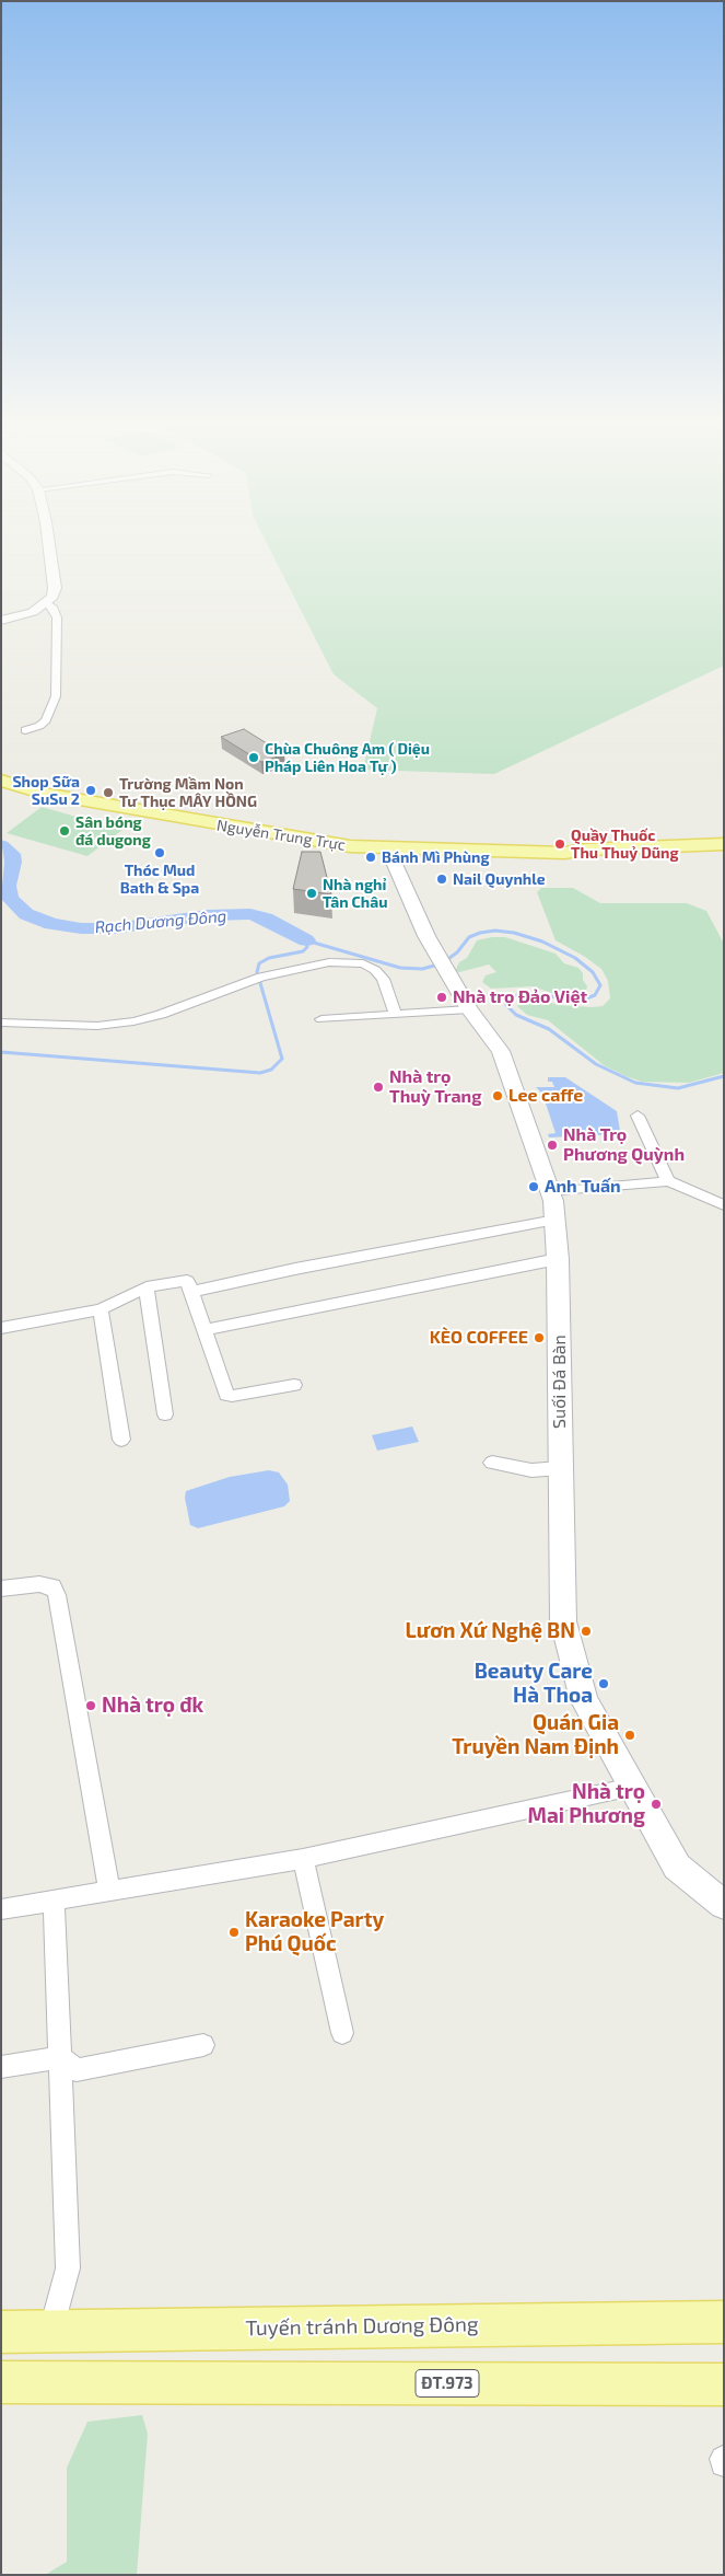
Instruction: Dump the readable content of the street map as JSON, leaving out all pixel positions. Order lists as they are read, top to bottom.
{
  "streets": {
    "main road": ["Nguyễn Trung Trực", "Tuyến tránh Dương Đông", "ĐT.973"],
    "street": ["Suối Đá Bàn"]
  },
  "crossings": [
    ["Nguyễn Trung Trực", "Suối Đá Bàn"]
  ],
  "water": ["Rạch Dương Đông"],
  "places": [
    "Chùa Chuông Am ( Diệu Pháp Liên Hoa Tự )",
    "Shop Sữa SuSu 2",
    "Trường Mầm Non Tư Thục MÂY HỒNG",
    "Sân bóng đá dugong",
    "Quầy Thuốc Thu Thuỷ Dũng",
    "Thóc Mud Bath & Spa",
    "Bánh Mì Phùng",
    "Nail Quynhle",
    "Nhà nghỉ Tân Châu",
    "Nhà trọ Đảo Việt",
    "Nhà trọ Thuỳ Trang",
    "Lee caffe",
    "Nhà Trọ Phương Quỳnh",
    "Anh Tuấn",
    "KÈO COFFEE",
    "Lươn Xứ Nghệ BN",
    "Beauty Care Hà Thoa",
    "Nhà trọ đk",
    "Quán Gia Truyền Nam Định",
    "Nhà trọ Mai Phương",
    "Karaoke Party Phú Quốc"
  ]
}
